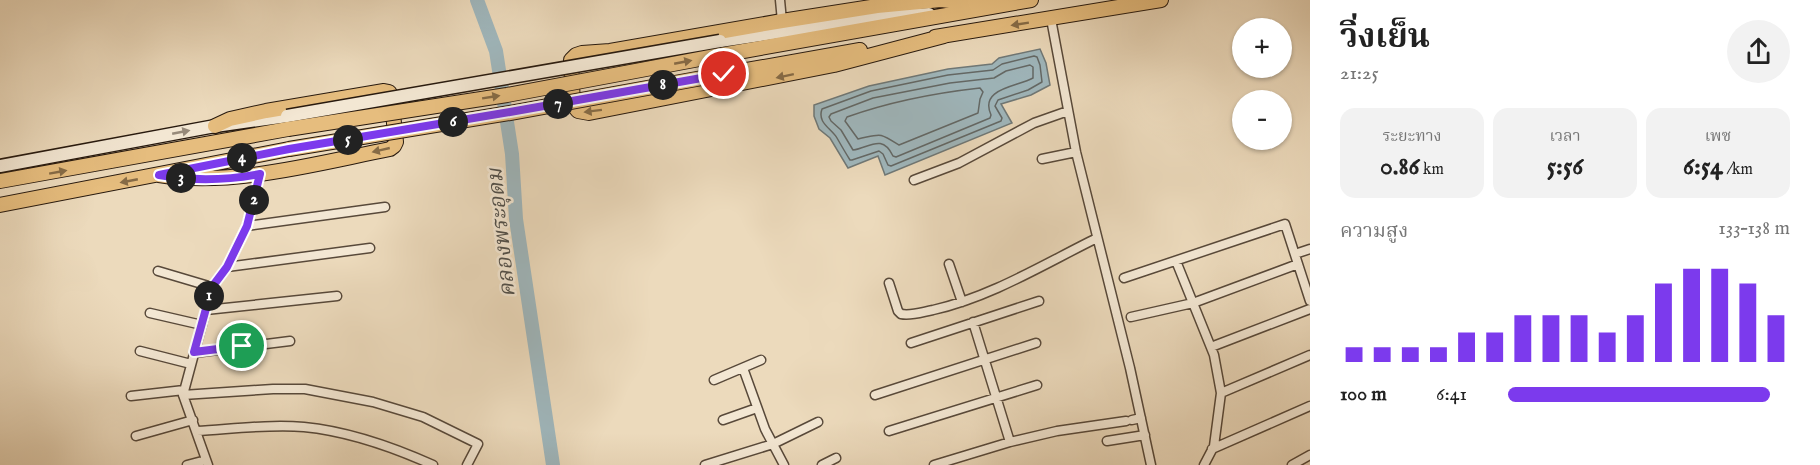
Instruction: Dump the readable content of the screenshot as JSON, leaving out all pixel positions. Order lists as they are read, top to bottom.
{
  "water": ["คลองพระอุดม"],
  "page": {
    "heading": ["วิ่งเย็น", "21:25"],
    "map_buttons": ["+", "−"],
    "pins": [
      "8",
      "7",
      "6",
      "5",
      "4",
      "3",
      "2",
      "1"
    ],
    "stats": [
      ["ระยะทาง", "0.86 km"],
      ["เวลา", "5:56"],
      ["เพซ", "6:54 /km"]
    ],
    "chart": ["ความสูง", "133–138 m"],
    "list": [
      {
        "name": "100 m",
        "note": "6:41"
      }
    ]
  }
}
